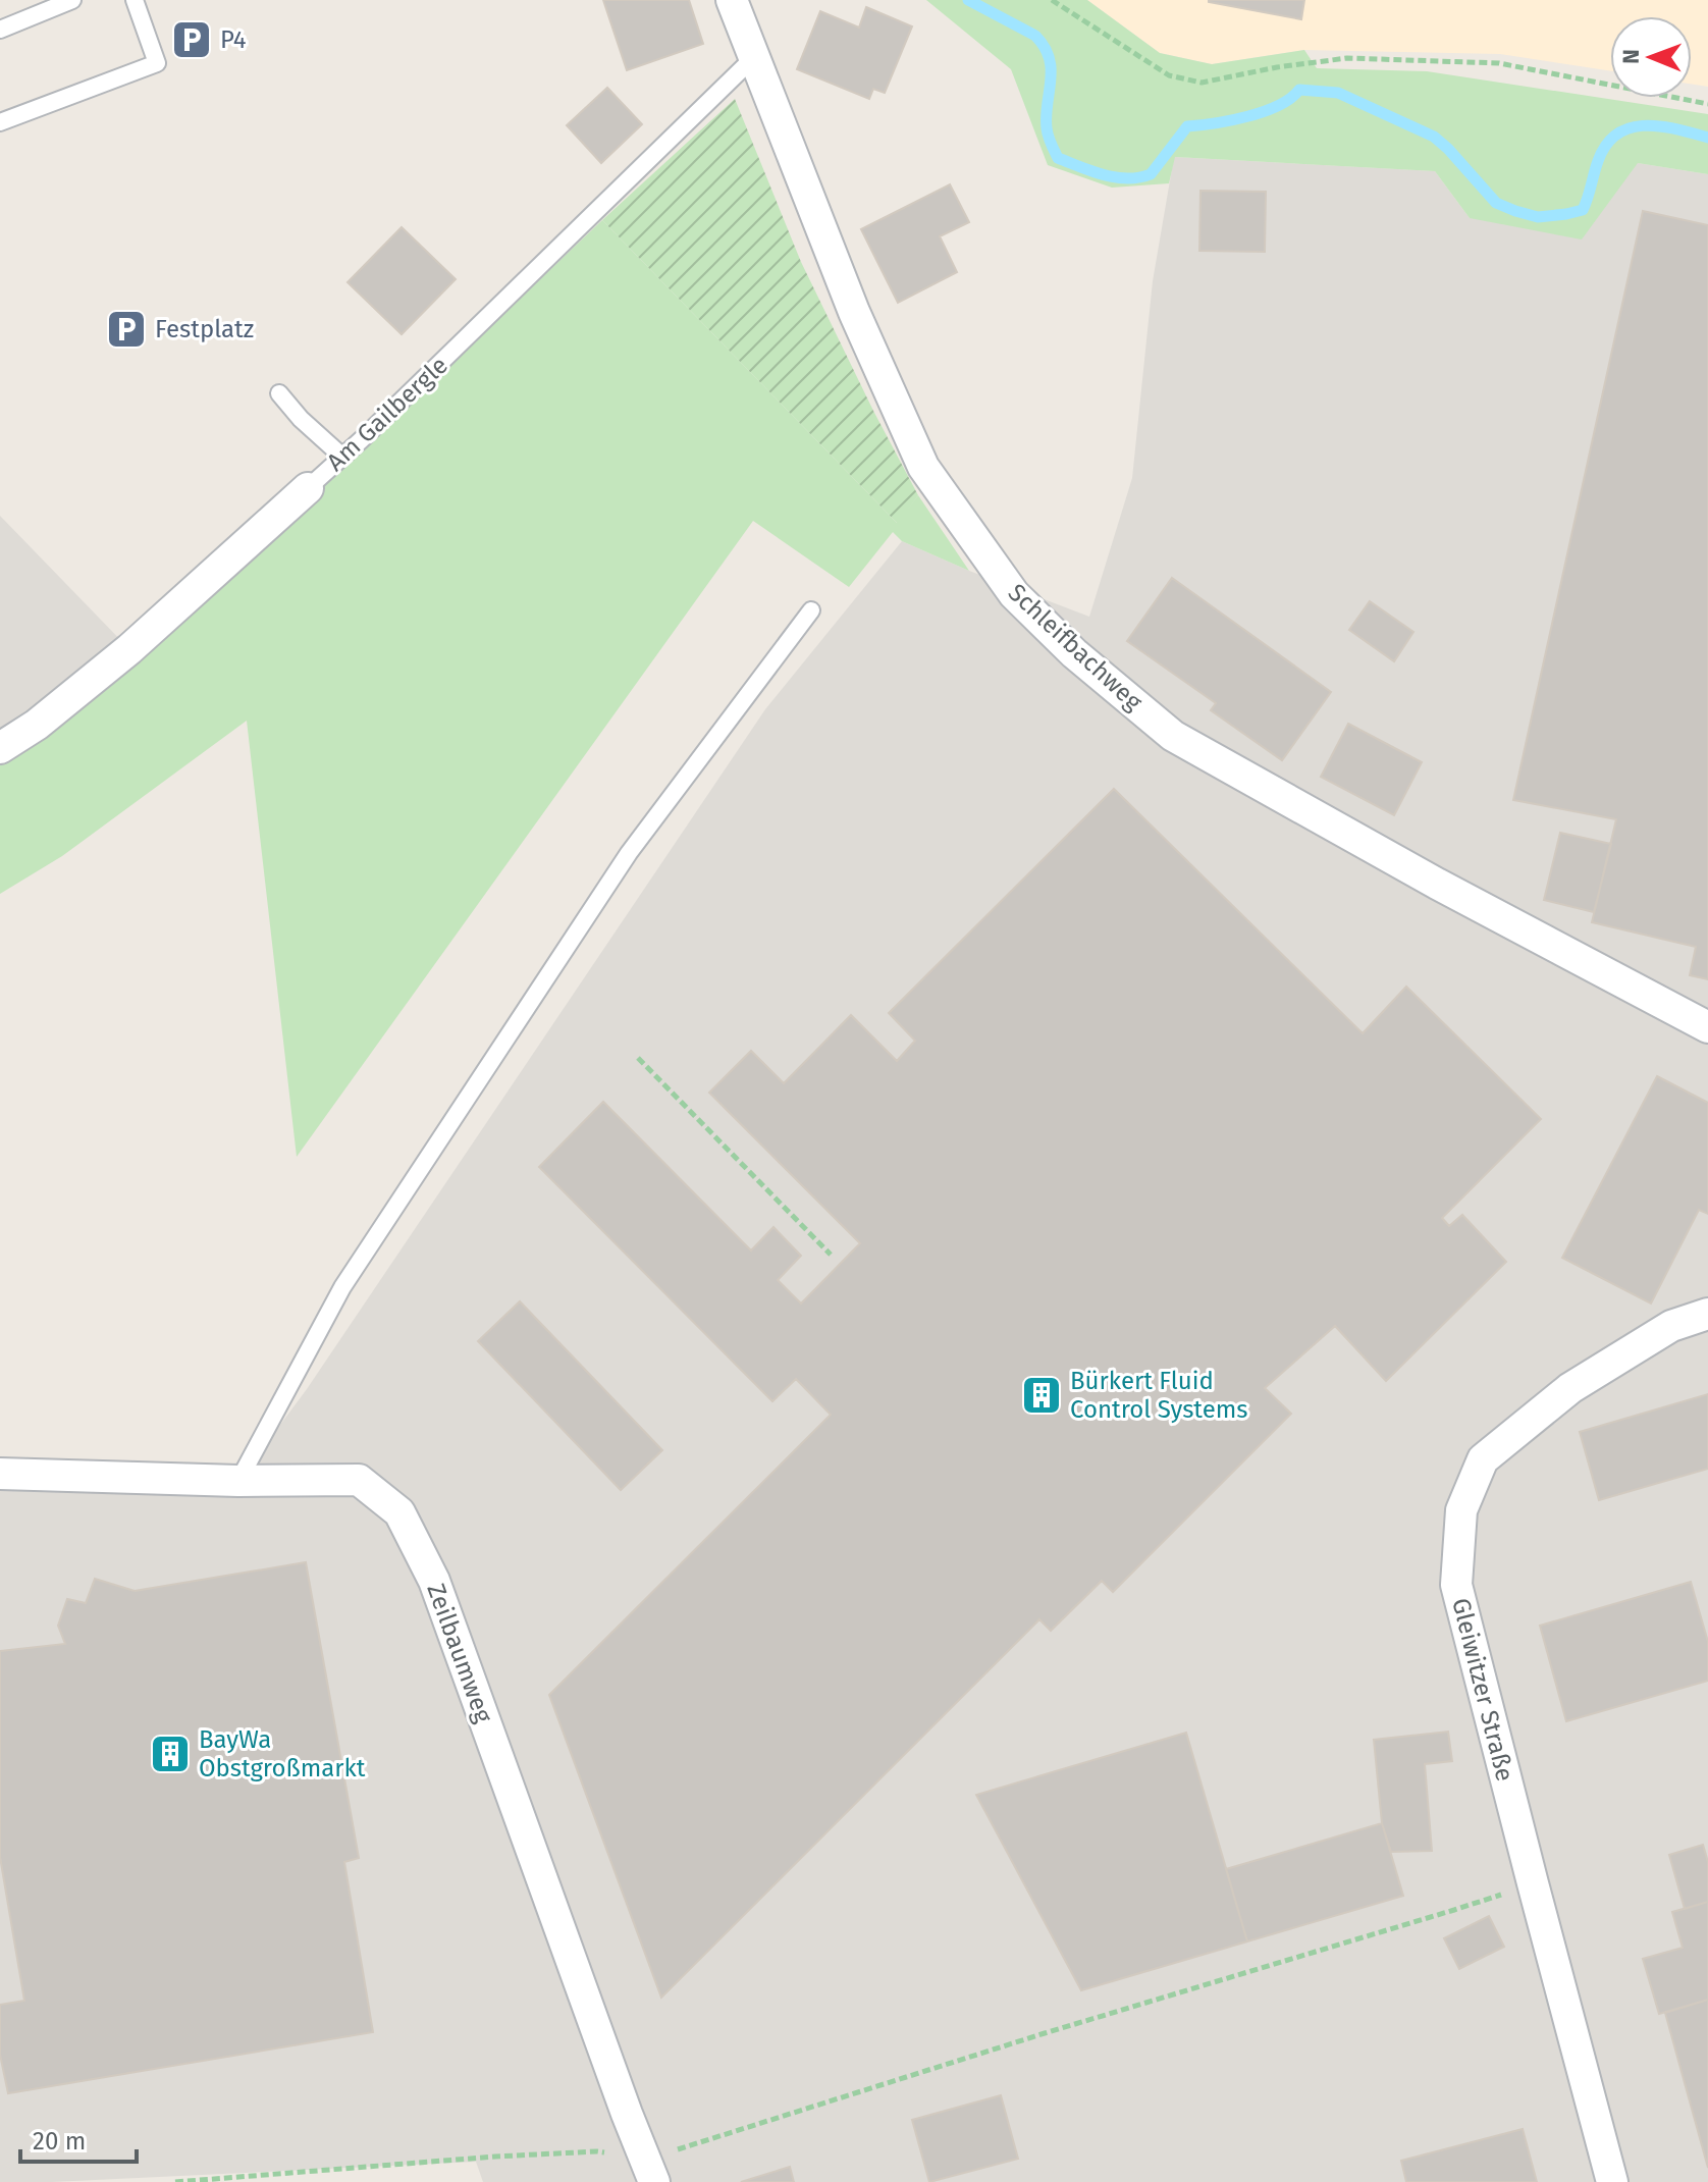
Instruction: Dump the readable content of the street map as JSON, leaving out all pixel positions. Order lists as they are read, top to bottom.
{
  "streets": {
    "street": [
      "Am Gailbergle",
      "Schleifbachweg",
      "Zeilbaumweg",
      "Gleiwitzer Straße"
    ]
  },
  "crossings": [
    ["Am Gailbergle", "Schleifbachweg"]
  ],
  "places": {
    "parking": ["P4", "Festplatz"],
    "building": ["Bürkert Fluid Control Systems", "BayWa Obstgroßmarkt"]
  },
  "scale_bar": "20 m",
  "north": "left"
}
